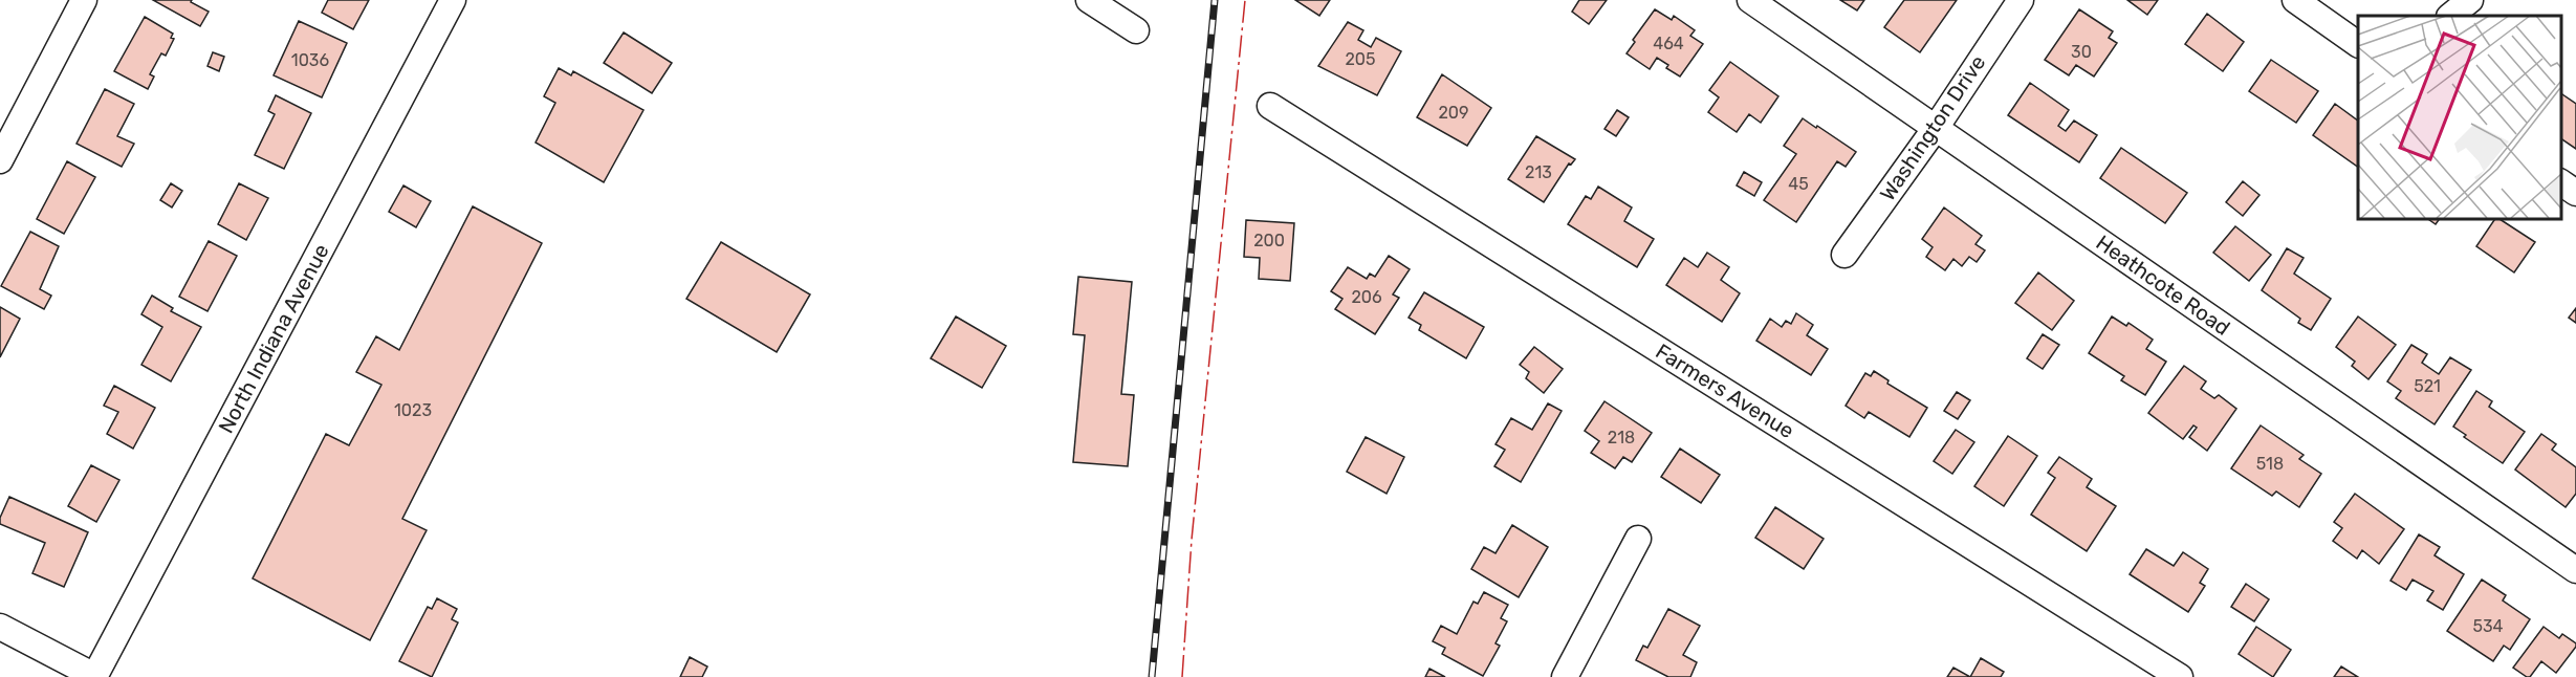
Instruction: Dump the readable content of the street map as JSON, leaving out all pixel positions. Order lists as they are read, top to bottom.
{
  "streets": {
    "street": [
      "Washington Drive",
      "Heathcote Road",
      "North Indiana Avenue",
      "Farmers Avenue"
    ]
  },
  "crossings": [
    ["Washington Drive", "Heathcote Road"]
  ],
  "house_numbers": [
    "464",
    "30",
    "205",
    "1036",
    "209",
    "213",
    "45",
    "200",
    "206",
    "521",
    "1023",
    "218",
    "518",
    "534"
  ]
}
